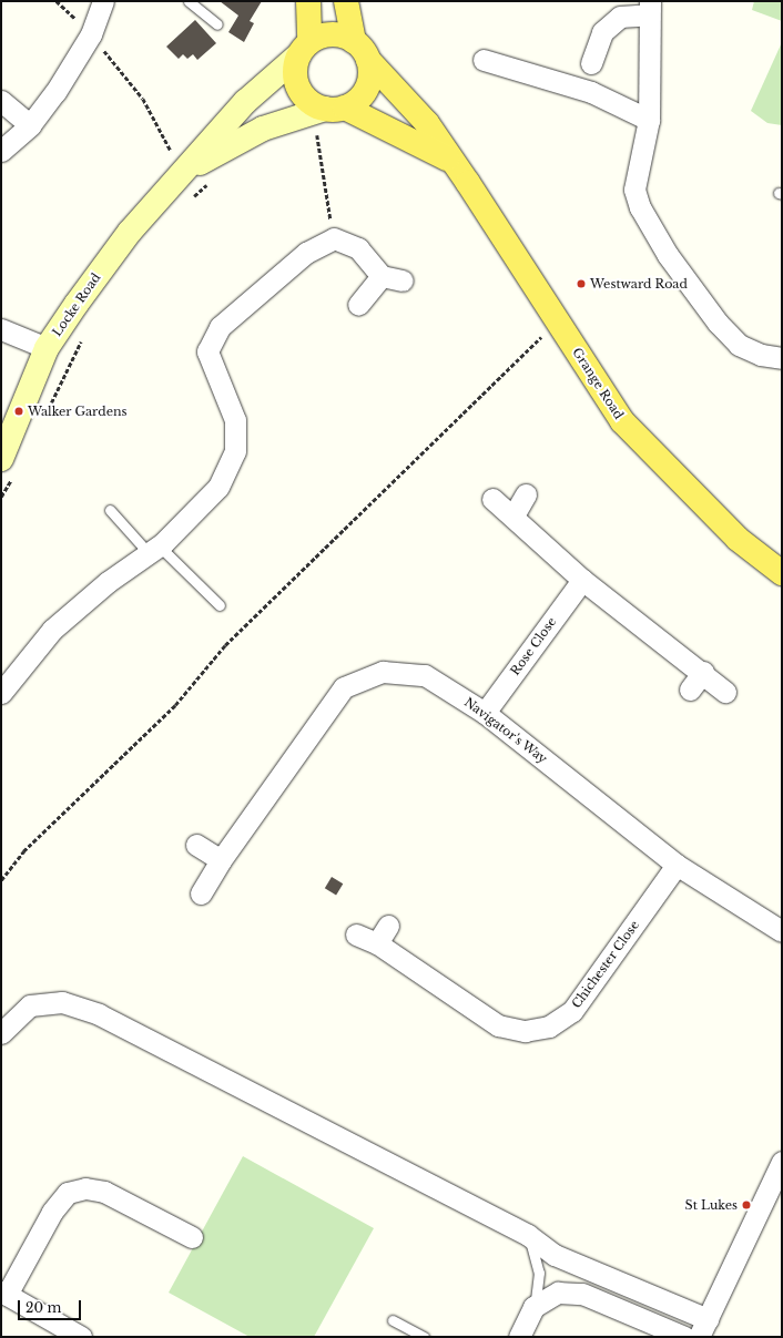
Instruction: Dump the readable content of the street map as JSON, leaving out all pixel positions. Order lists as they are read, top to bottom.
{
  "streets": {
    "main road": ["Grange Road"],
    "street": [
      "Locke Road",
      "Rose Close",
      "Navigator's Way",
      "Chichester Close"
    ]
  },
  "crossings": [
    ["Locke Road", "Grange Road"],
    ["Rose Close", "Navigator's Way"],
    ["Navigator's Way", "Chichester Close"]
  ],
  "places": ["Westward Road", "Walker Gardens", "St Lukes"],
  "scale_bar": "20 m"
}
